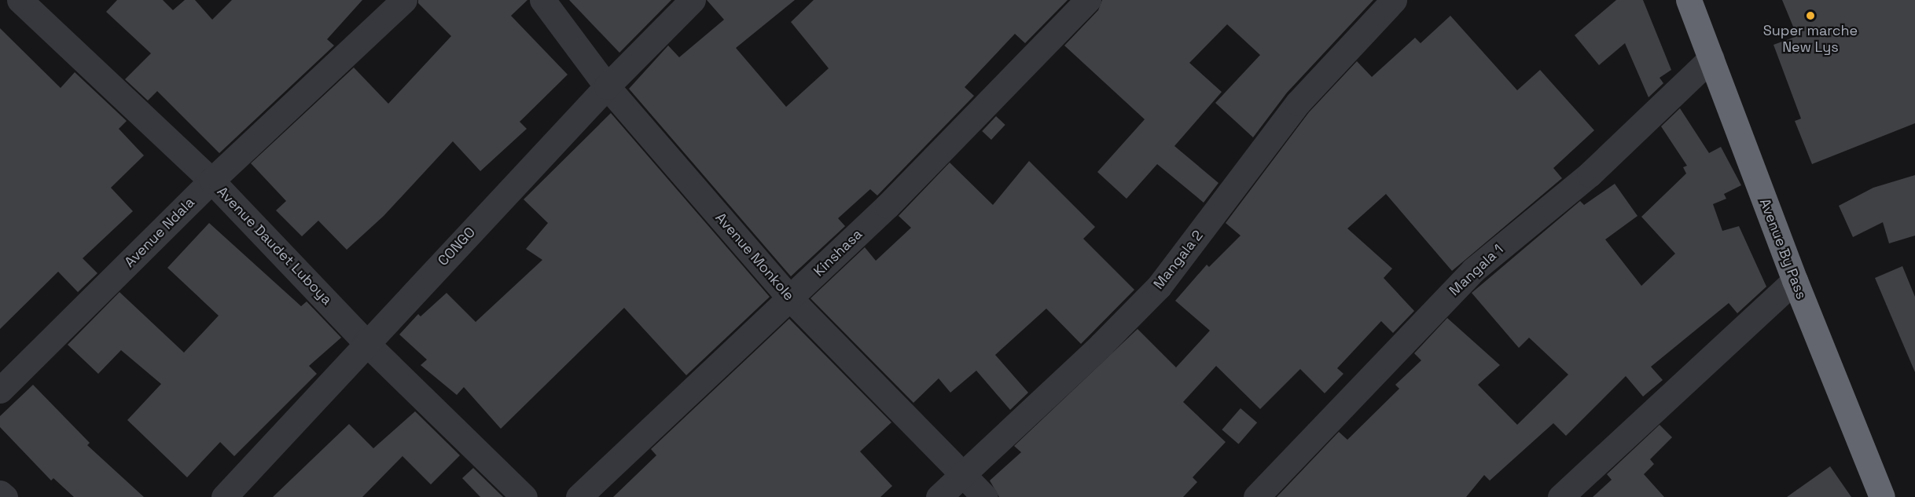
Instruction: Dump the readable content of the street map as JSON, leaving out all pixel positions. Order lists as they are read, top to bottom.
{
  "streets": {
    "highway": ["Avenue By Pass"],
    "street": [
      "Avenue Ndala",
      "Avenue Daudet Luboya",
      "CONGO",
      "Kinshasa",
      "Avenue Monkole",
      "Mangala 2",
      "Mangala 1"
    ]
  },
  "crossings": [
    ["Avenue Ndala", "Avenue Daudet Luboya"],
    ["Avenue Daudet Luboya", "CONGO"],
    ["CONGO", "Avenue Monkole"],
    ["Avenue By Pass", "Mangala 1"],
    ["Kinshasa", "Avenue Monkole"],
    ["Avenue Monkole", "Mangala 2"]
  ],
  "places": ["Super marche New Lys"]
}
